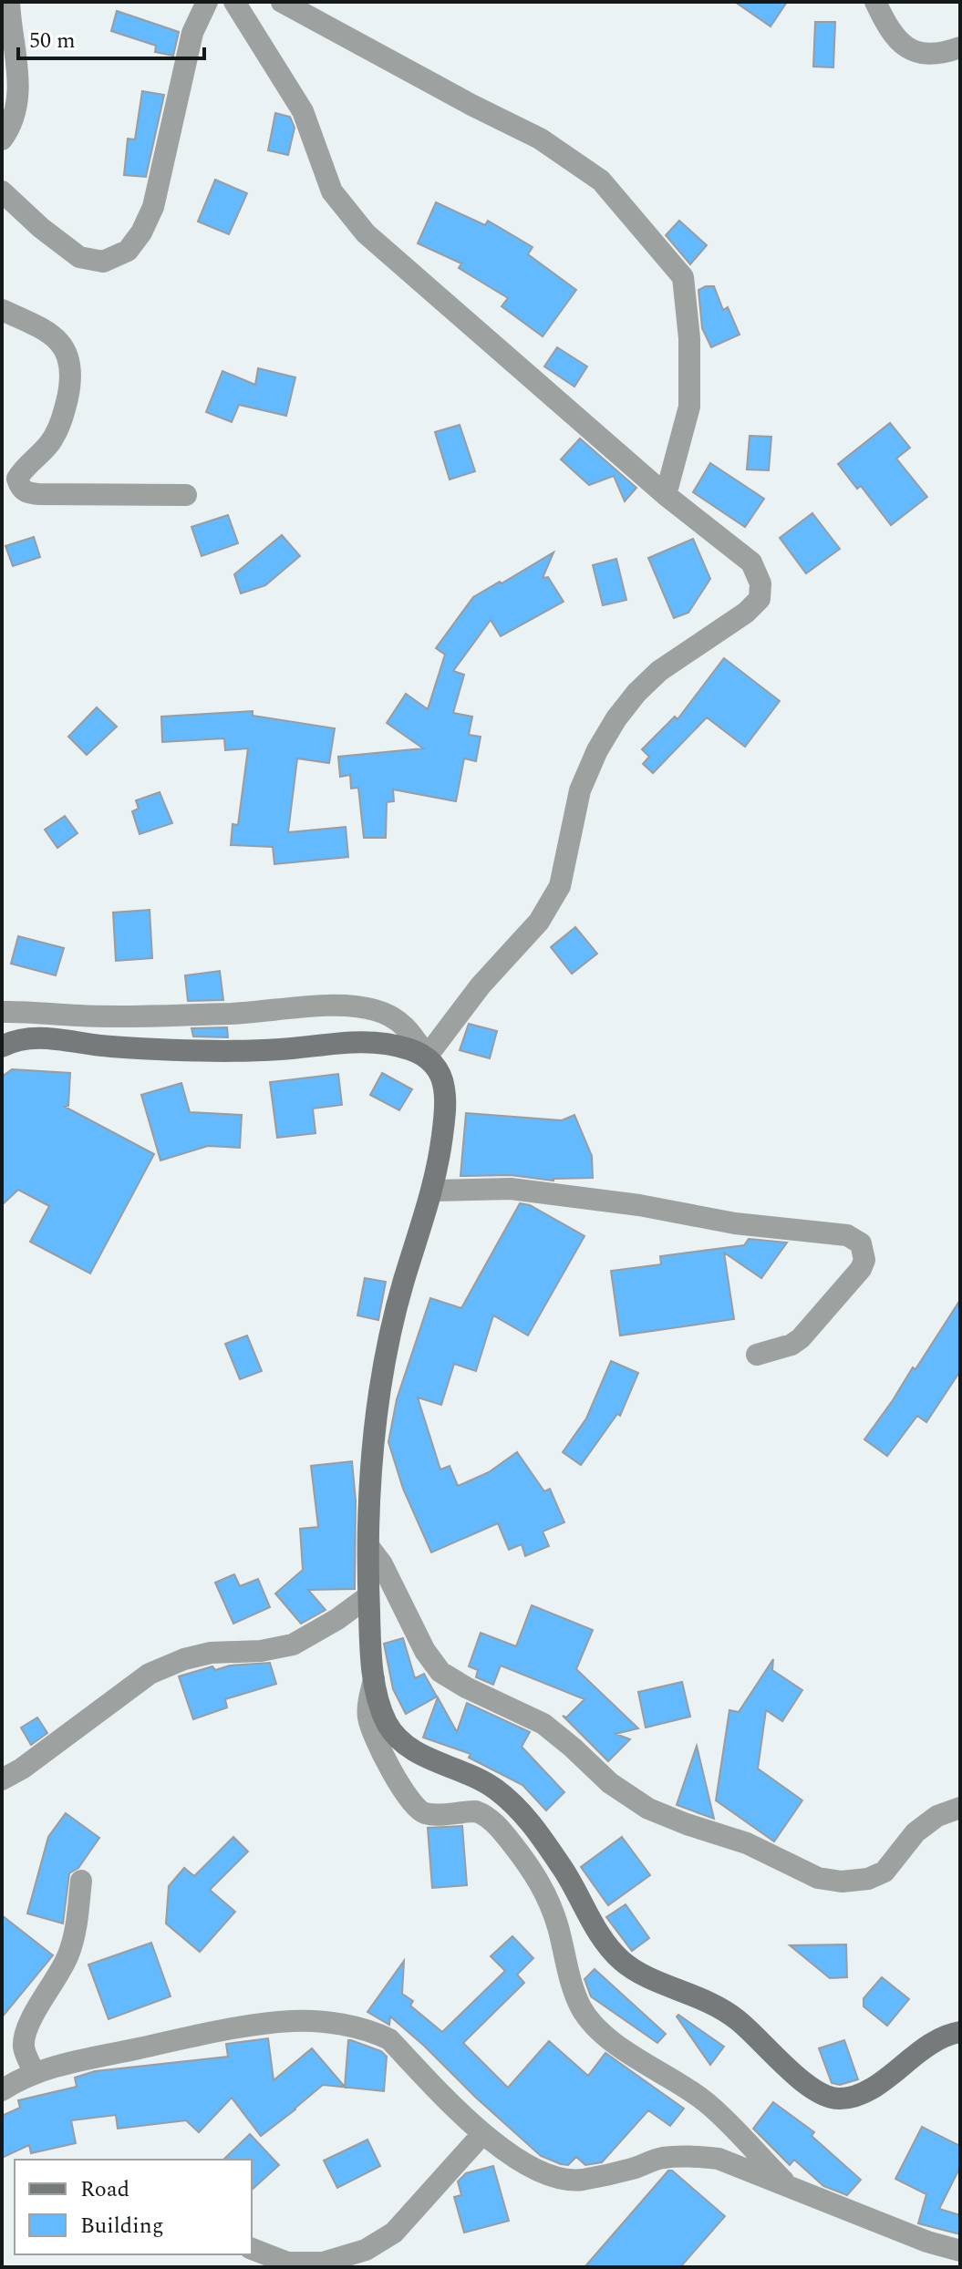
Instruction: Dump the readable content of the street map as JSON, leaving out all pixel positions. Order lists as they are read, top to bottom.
{
  "legend": ["Road", "Building"],
  "scale_bar": "50 m"
}
